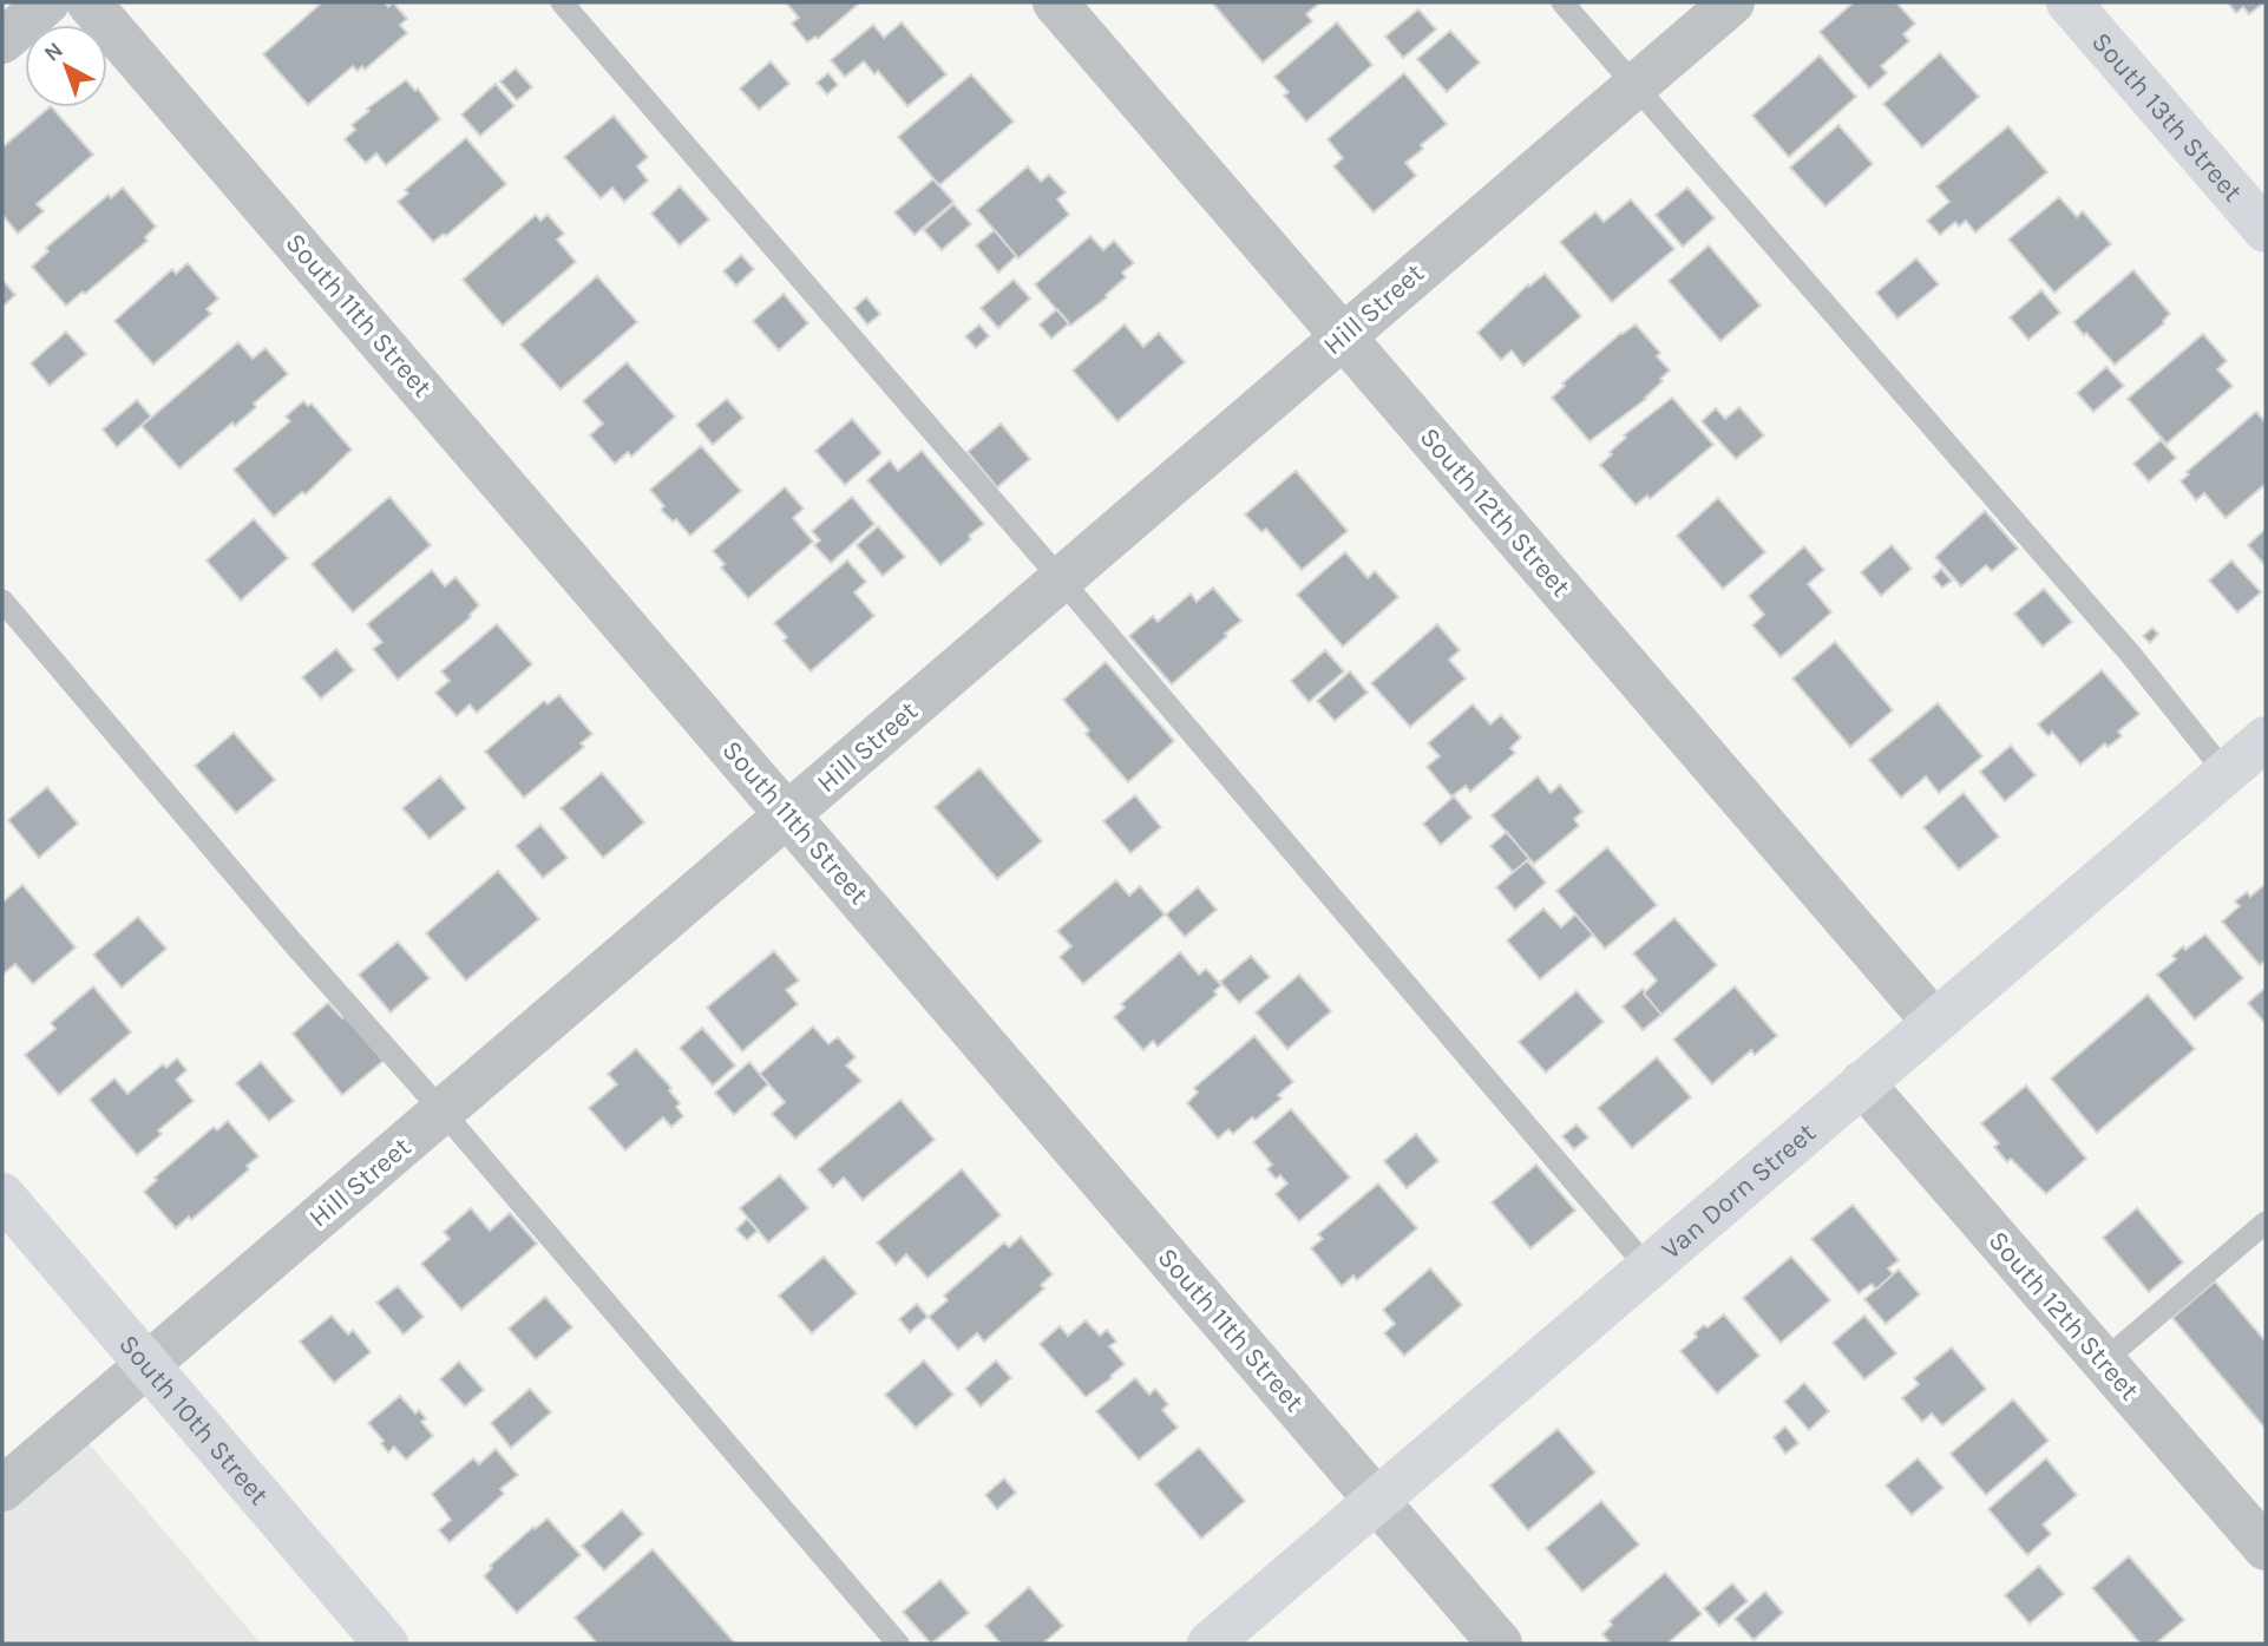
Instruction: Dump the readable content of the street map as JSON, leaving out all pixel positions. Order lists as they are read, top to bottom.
{
  "streets": {
    "main road": ["South 13th Street", "Van Dorn Street", "South 10th Street"],
    "street": ["Hill Street", "South 11th Street", "South 12th Street"]
  },
  "crossings": [
    ["Hill Street", "South 11th Street"],
    ["Hill Street", "South 12th Street"],
    ["Hill Street", "South 10th Street"],
    ["South 11th Street", "Van Dorn Street"],
    ["South 12th Street", "Van Dorn Street"]
  ],
  "north": "top left"
}
